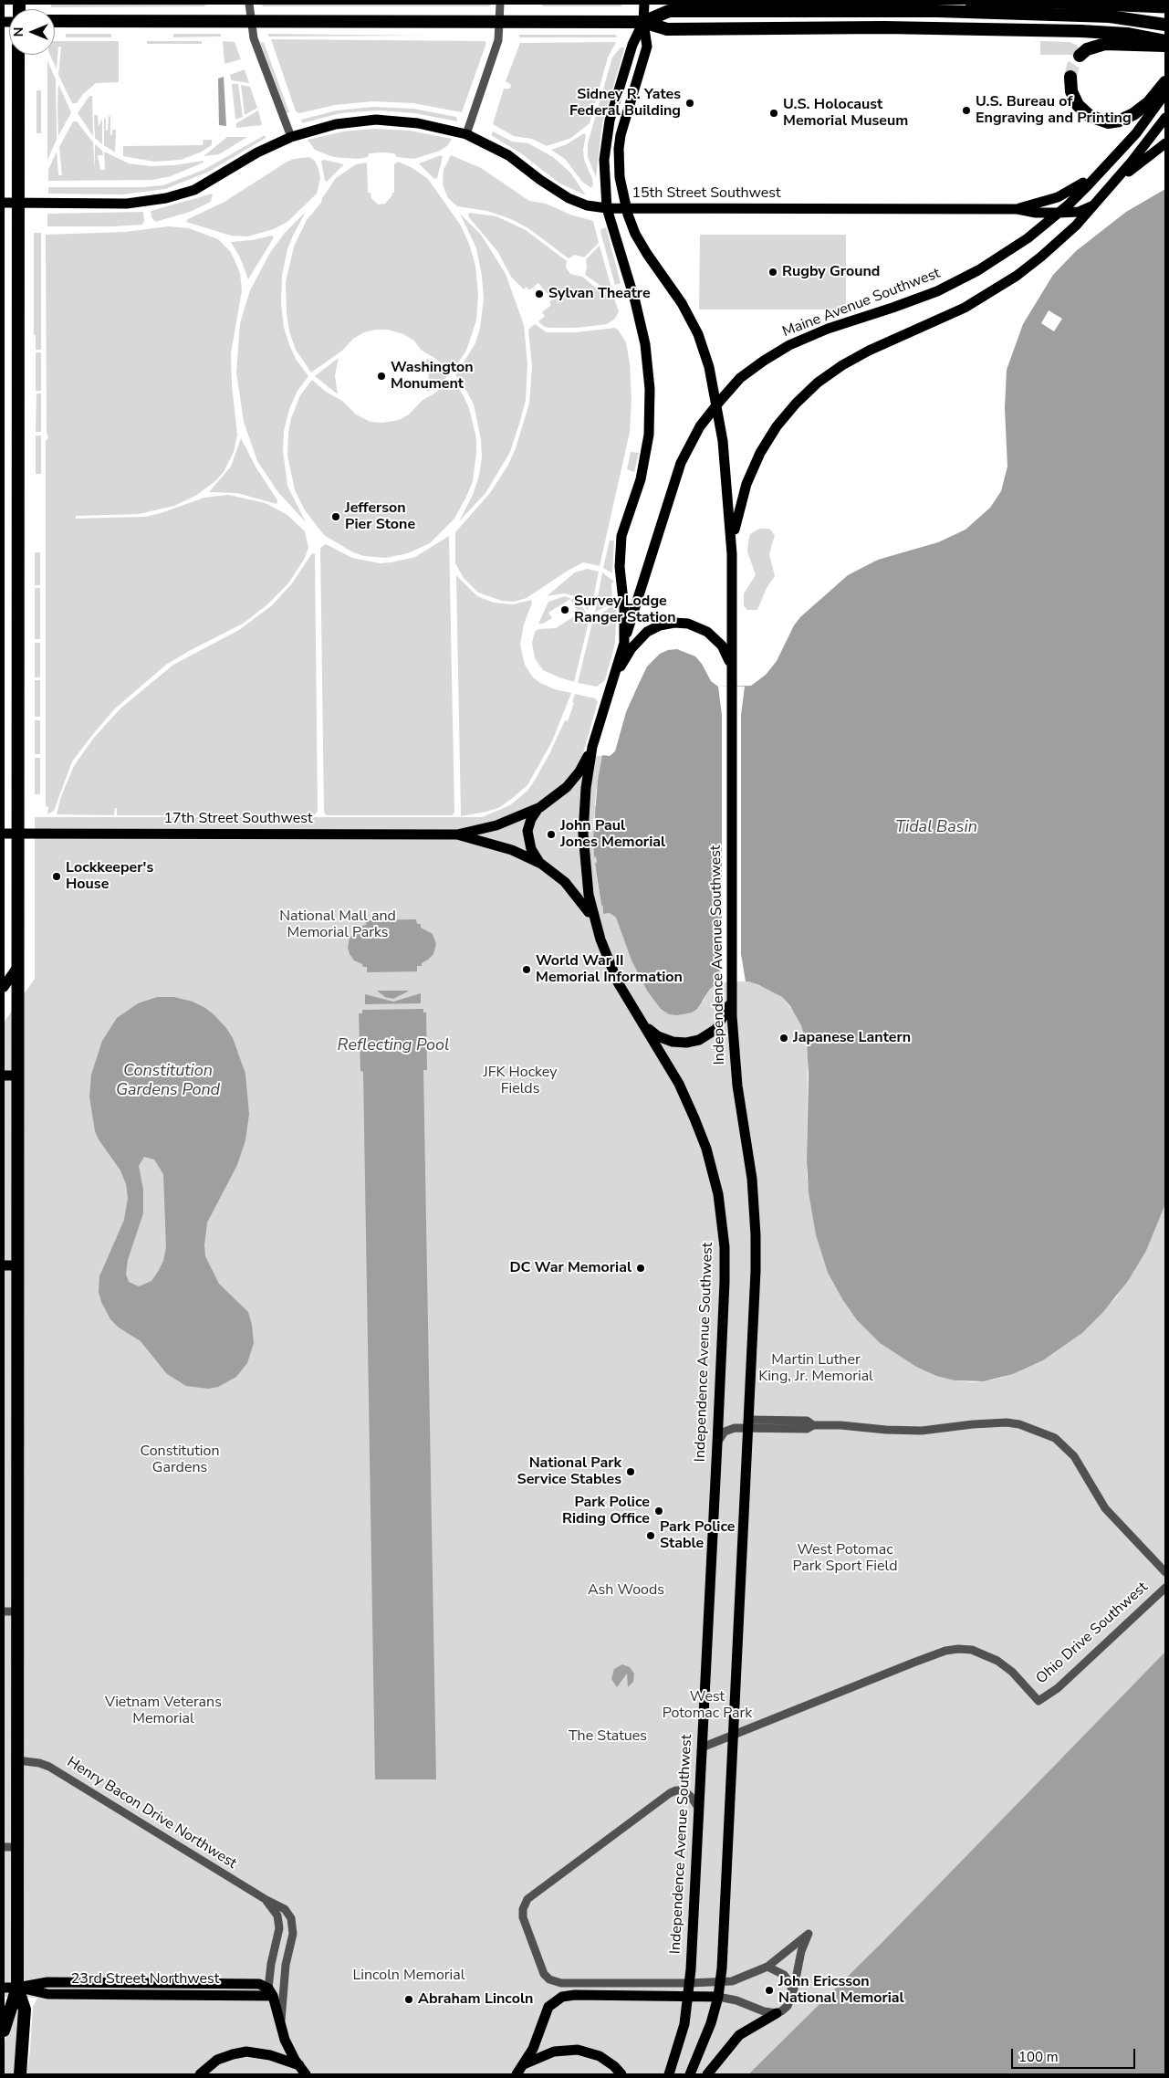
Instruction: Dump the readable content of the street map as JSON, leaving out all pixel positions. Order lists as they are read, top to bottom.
{
  "streets": {
    "main road": [
      "15th Street Southwest",
      "Maine Avenue Southwest",
      "17th Street Southwest",
      "Independence Avenue Southwest",
      "23rd Street Northwest"
    ],
    "street": ["Ohio Drive Southwest", "Henry Bacon Drive Northwest"]
  },
  "crossings": [
    ["15th Street Southwest", "Maine Avenue Southwest"],
    ["15th Street Southwest", "Independence Avenue Southwest"],
    ["Maine Avenue Southwest", "Independence Avenue Southwest"],
    ["17th Street Southwest", "Independence Avenue Southwest"],
    ["Independence Avenue Southwest", "Ohio Drive Southwest"]
  ],
  "water": ["Tidal Basin", "Reflecting Pool", "Constitution Gardens Pond"],
  "parks": [
    "National Mall and Memorial Parks",
    "JFK Hockey Fields",
    "Martin Luther King, Jr. Memorial",
    "Constitution Gardens",
    "West Potomac Park Sport Field",
    "Ash Woods",
    "West Potomac Park",
    "Vietnam Veterans Memorial",
    "The Statues",
    "Lincoln Memorial"
  ],
  "places": [
    "Sidney R. Yates Federal Building",
    "U.S. Bureau of Engraving and Printing",
    "U.S. Holocaust Memorial Museum",
    "Rugby Ground",
    "Sylvan Theatre",
    "Washington Monument",
    "Jefferson Pier Stone",
    "Survey Lodge Ranger Station",
    "John Paul Jones Memorial",
    "Lockkeeper's House",
    "World War II Memorial Information",
    "Japanese Lantern",
    "DC War Memorial",
    "National Park Service Stables",
    "Park Police Riding Office",
    "Park Police Stable",
    "John Ericsson National Memorial",
    "Abraham Lincoln"
  ],
  "scale_bar": "100 m",
  "north": "left"
}
